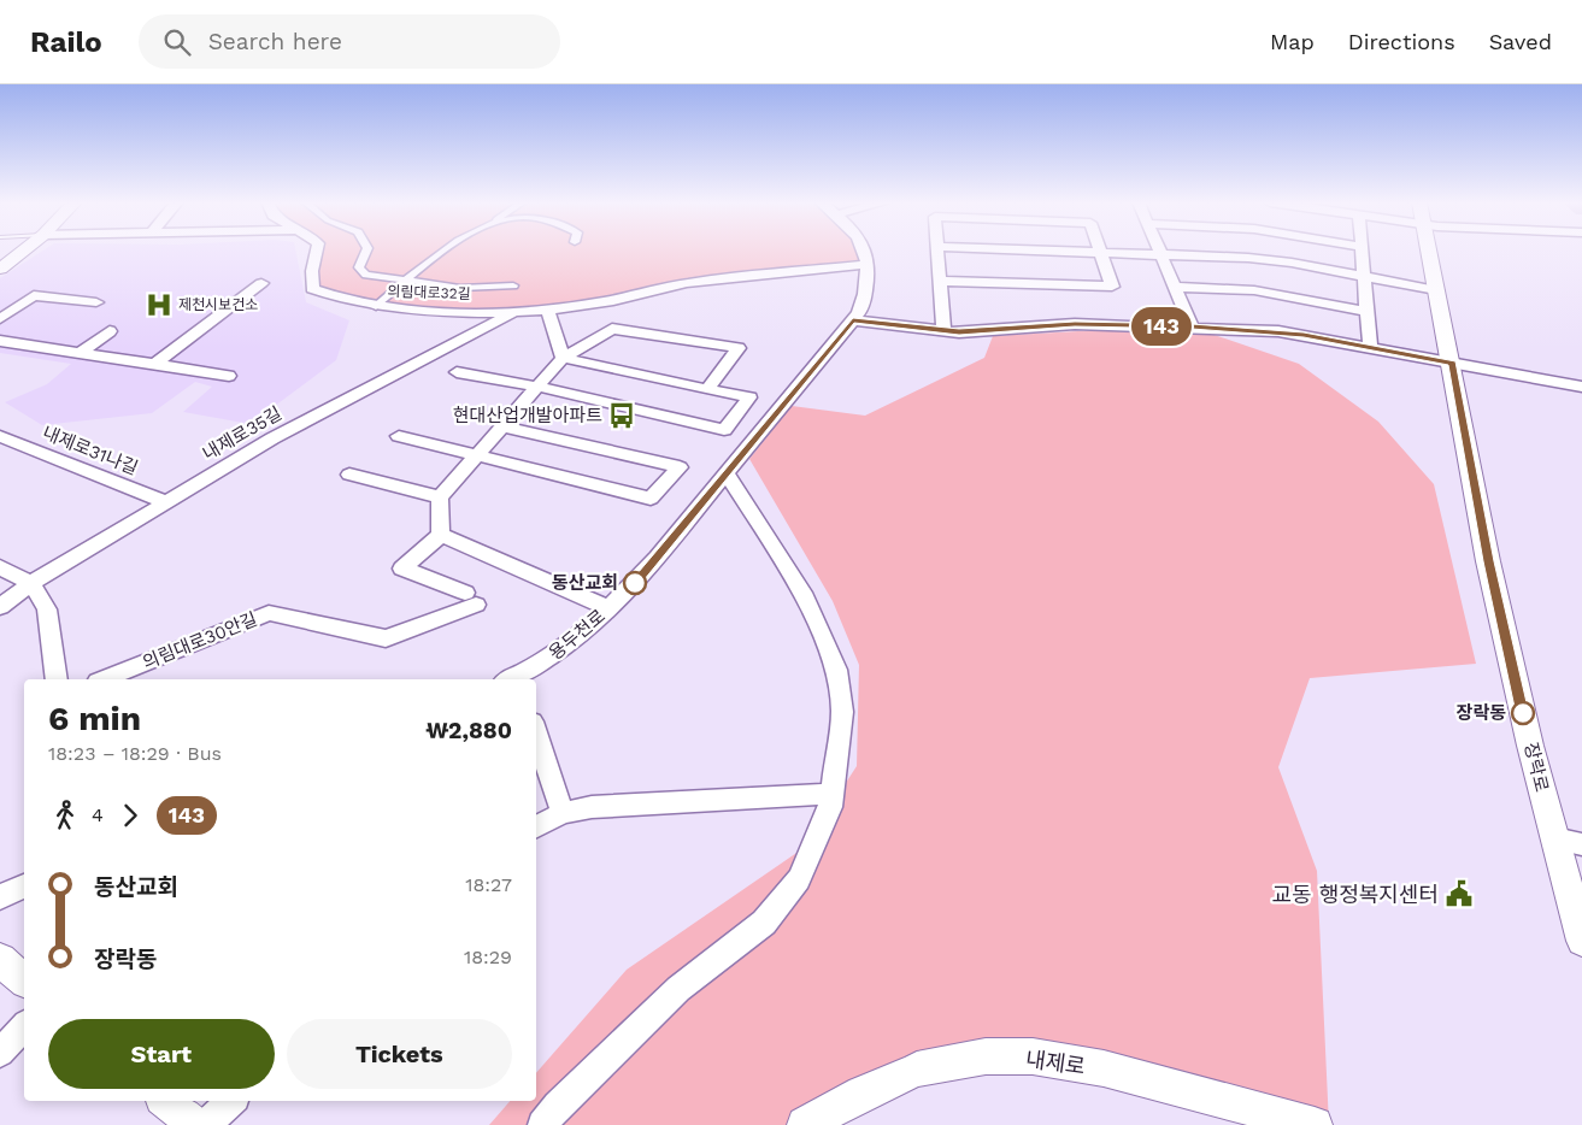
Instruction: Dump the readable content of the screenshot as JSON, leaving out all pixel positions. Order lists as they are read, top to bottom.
{
  "streets": {
    "street": [
      "의림대로32길",
      "내제로35길",
      "내제로31나길",
      "용두천로",
      "의림대로30안길",
      "장락로",
      "내제로"
    ]
  },
  "crossings": [
    ["의림대로32길", "내제로35길"],
    ["의림대로32길", "용두천로"],
    ["내제로35길", "내제로31나길"]
  ],
  "places": {
    "hospital": ["제천시보건소"],
    "bus stop": ["현대산업개발아파트"],
    "other": ["동산교회", "장락동"],
    "public building": ["교동 행정복지센터"]
  },
  "lines": ["bus line 143"],
  "page": {
    "header": "Railo",
    "search": "Search here",
    "nav": ["Map", "Directions", "Saved"],
    "on_map": "143",
    "heading": ["6 min", "18:23 – 18:29 · Bus", "₩2,880"],
    "legs": ["4", "143"],
    "list": [
      {
        "name": "동산교회",
        "value": "18:27"
      },
      {
        "name": "장락동",
        "value": "18:29"
      }
    ],
    "buttons": ["Start", "Tickets"]
  }
}
